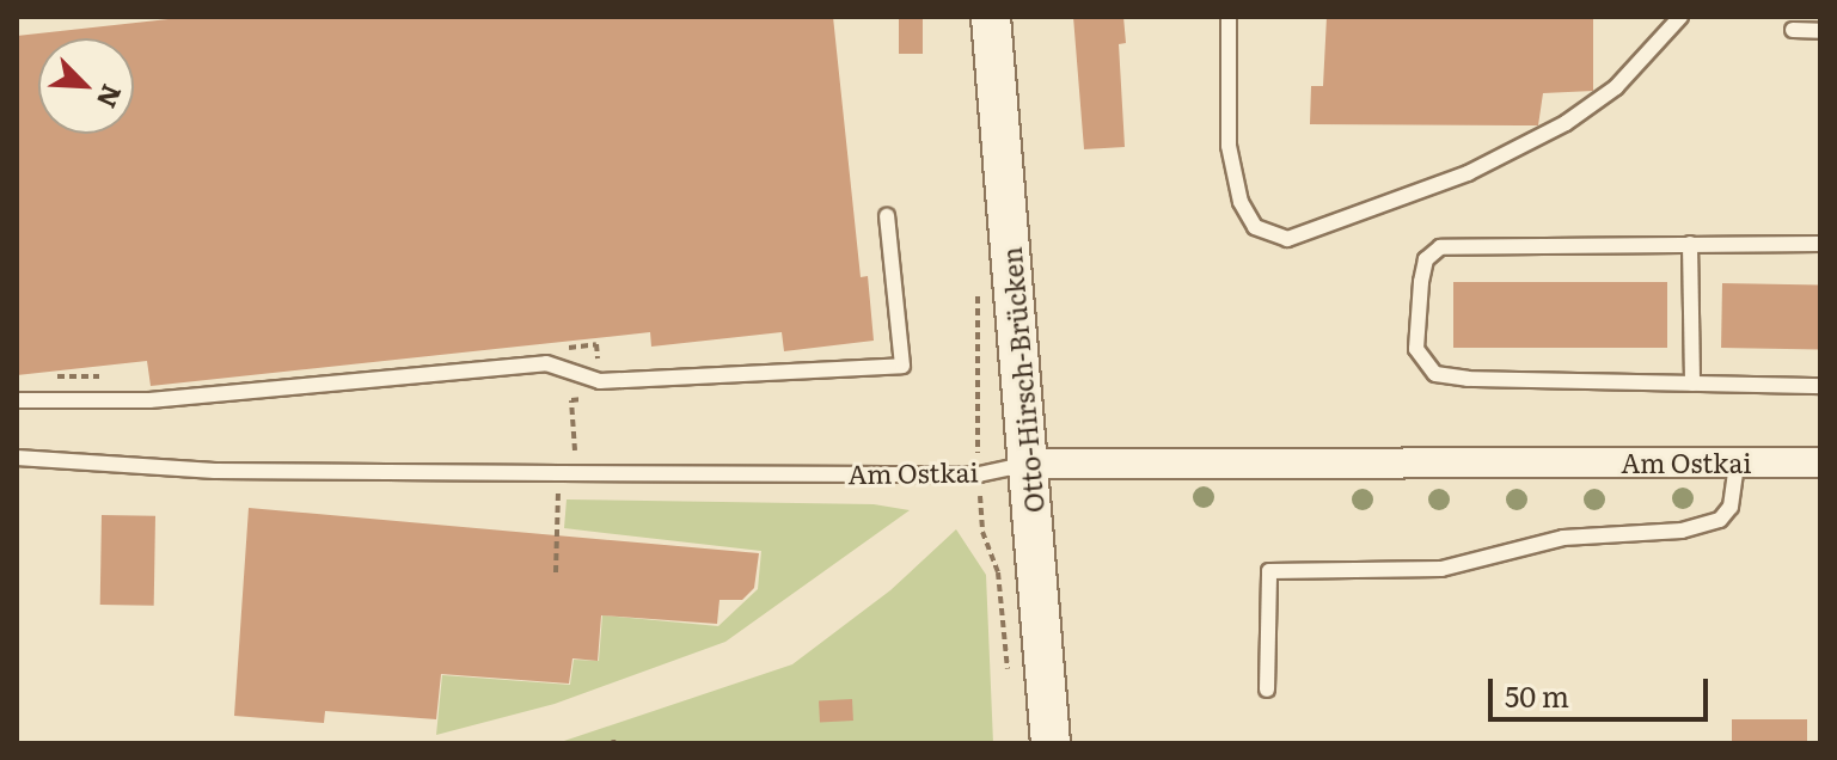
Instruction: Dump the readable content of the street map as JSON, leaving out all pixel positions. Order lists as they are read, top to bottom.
{
  "streets": {
    "main road": ["Otto-Hirsch-Brücken"],
    "street": ["Am Ostkai"]
  },
  "crossings": [
    ["Otto-Hirsch-Brücken", "Am Ostkai"]
  ],
  "scale_bar": "50 m",
  "north": "bottom right"
}
